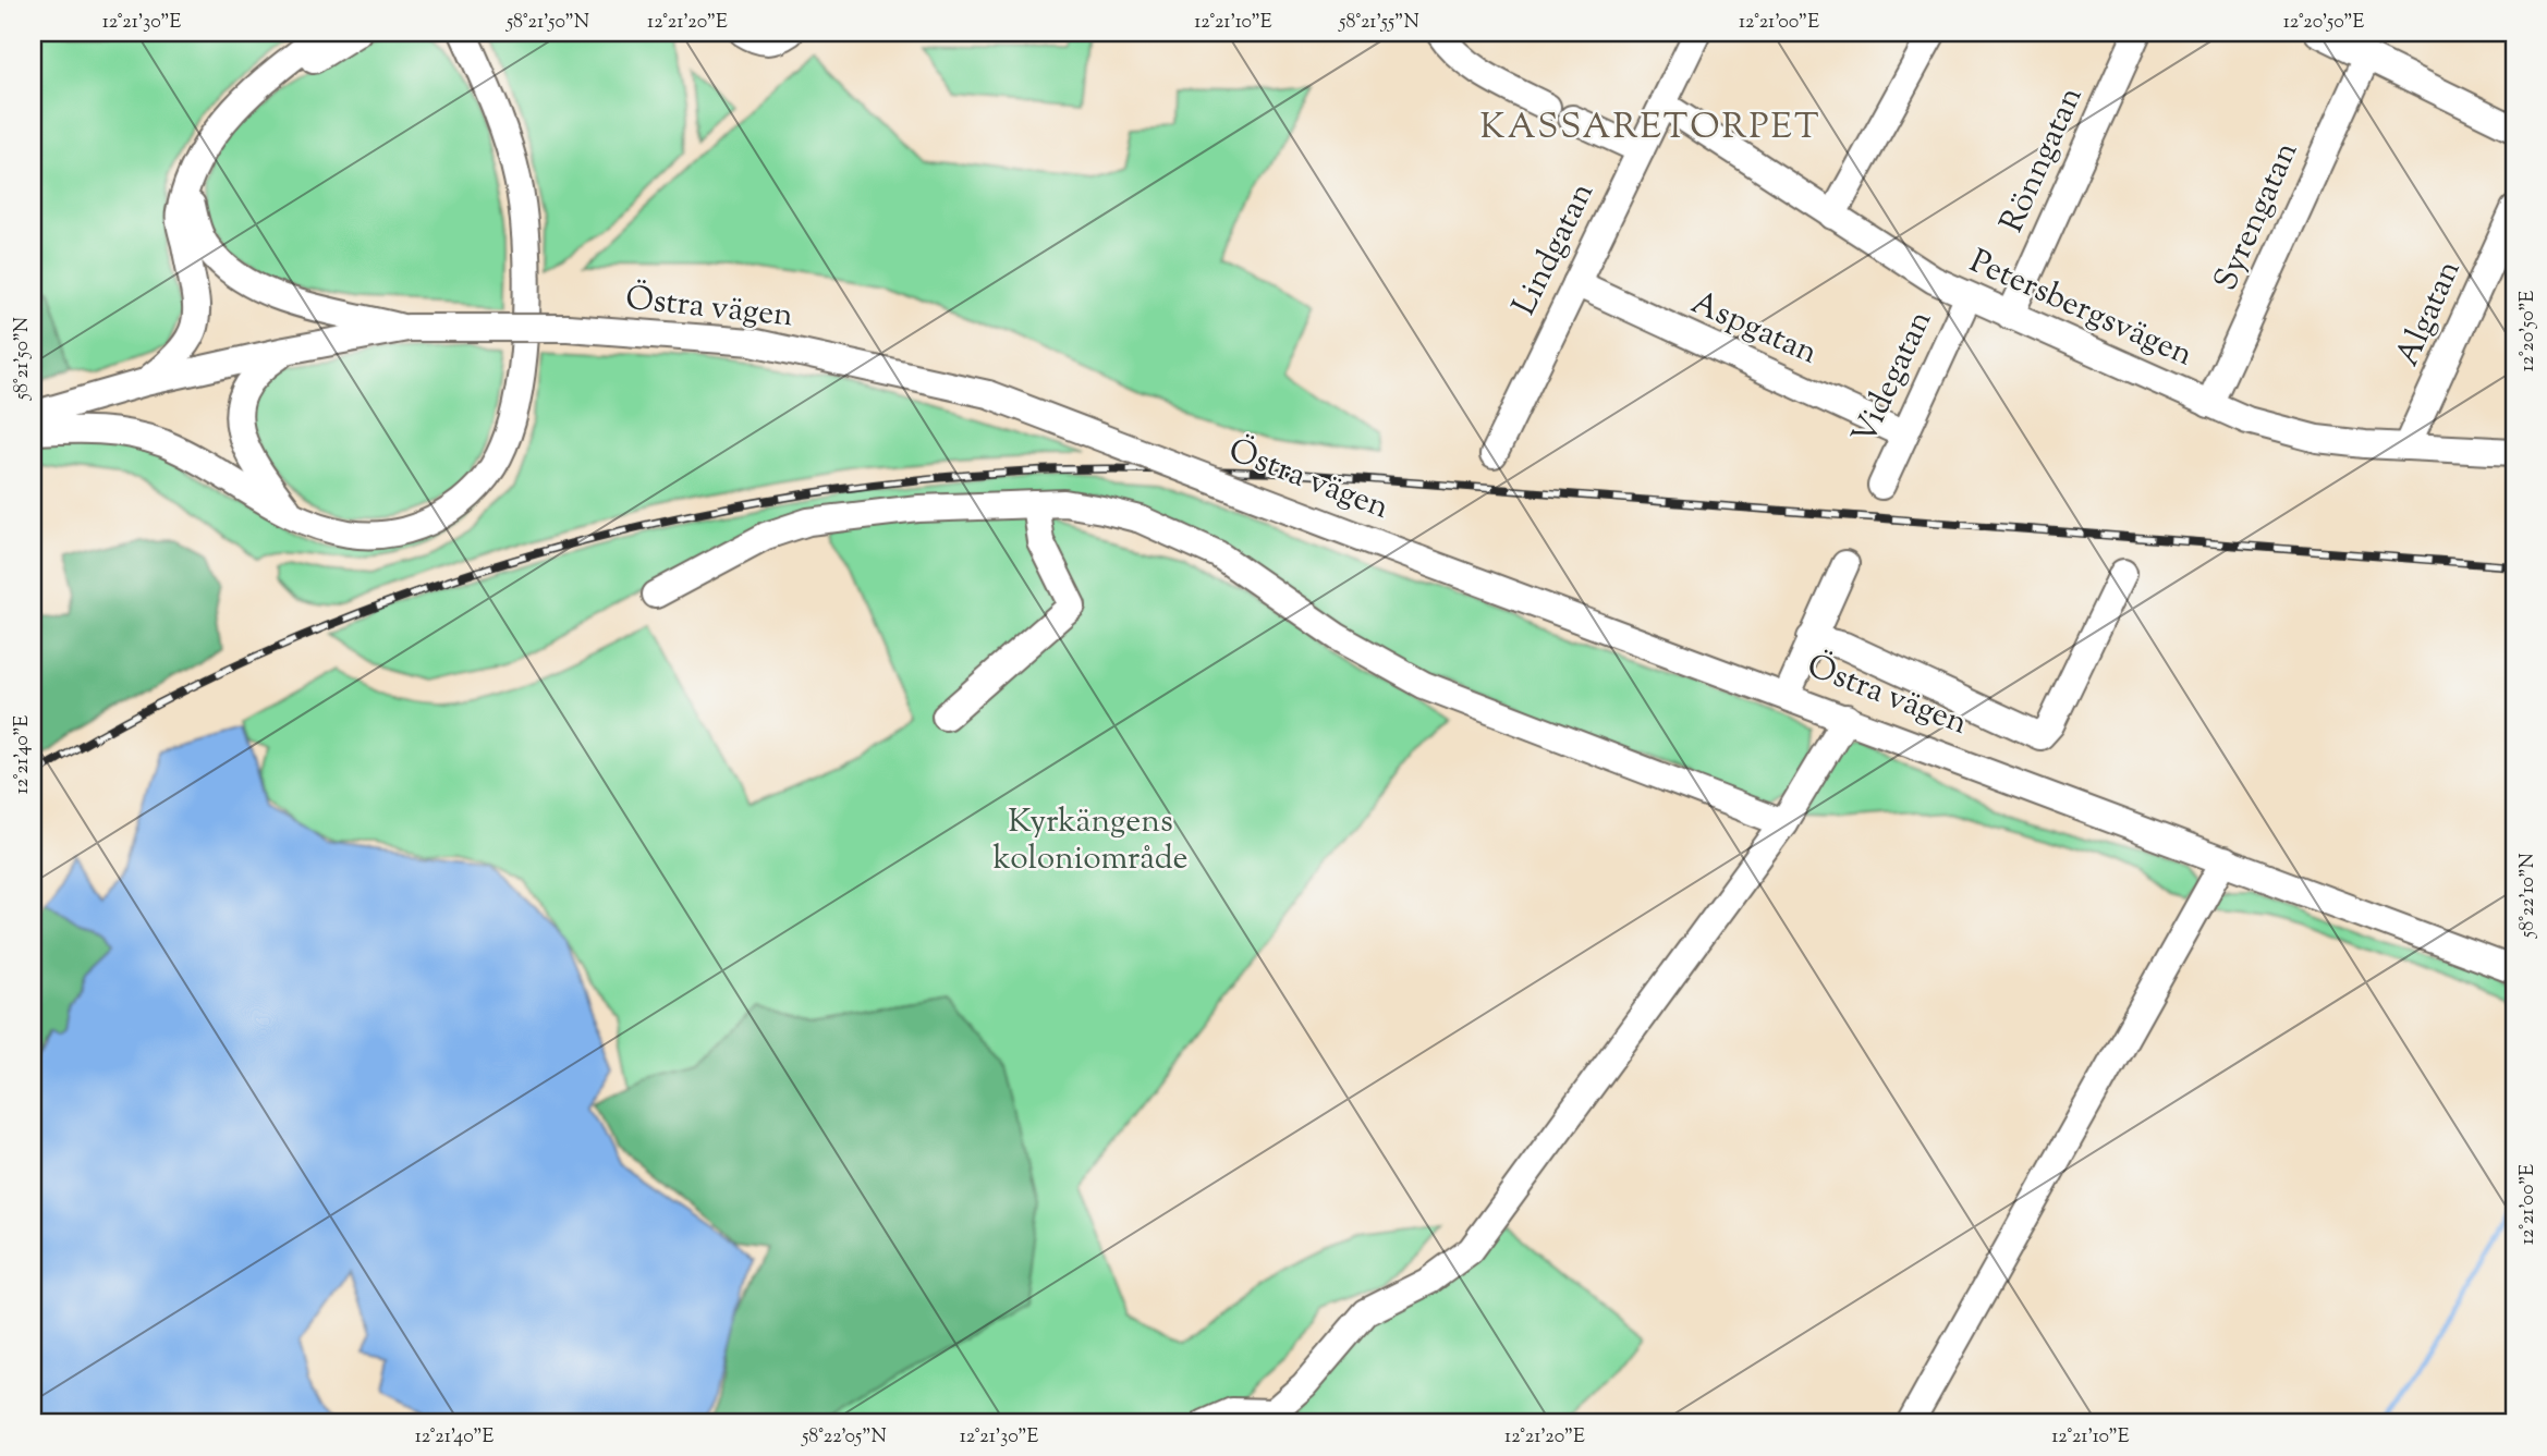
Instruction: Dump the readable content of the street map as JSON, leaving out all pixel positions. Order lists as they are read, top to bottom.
{
  "streets": {
    "street": [
      "Rönngatan",
      "Syrengatan",
      "Lindgatan",
      "Östra vägen",
      "Petersbergsvägen",
      "Algatan",
      "Aspgatan",
      "Videgatan"
    ]
  },
  "crossings": [
    ["Rönngatan", "Petersbergsvägen"],
    ["Syrengatan", "Petersbergsvägen"],
    ["Lindgatan", "Petersbergsvägen"],
    ["Lindgatan", "Aspgatan"],
    ["Petersbergsvägen", "Algatan"],
    ["Petersbergsvägen", "Videgatan"],
    ["Aspgatan", "Videgatan"]
  ],
  "districts": ["KASSARETORPET"],
  "parks": ["Kyrkängens koloniområde"],
  "coordinates": [
    "12°21'30\"E",
    "58°21'50\"N",
    "12°21'20\"E",
    "12°21'10\"E",
    "58°21'55\"N",
    "12°21'00\"E",
    "12°20'50\"E",
    "12°21'40\"E",
    "58°22'10\"N",
    "58°22'05\"N"
  ]
}
